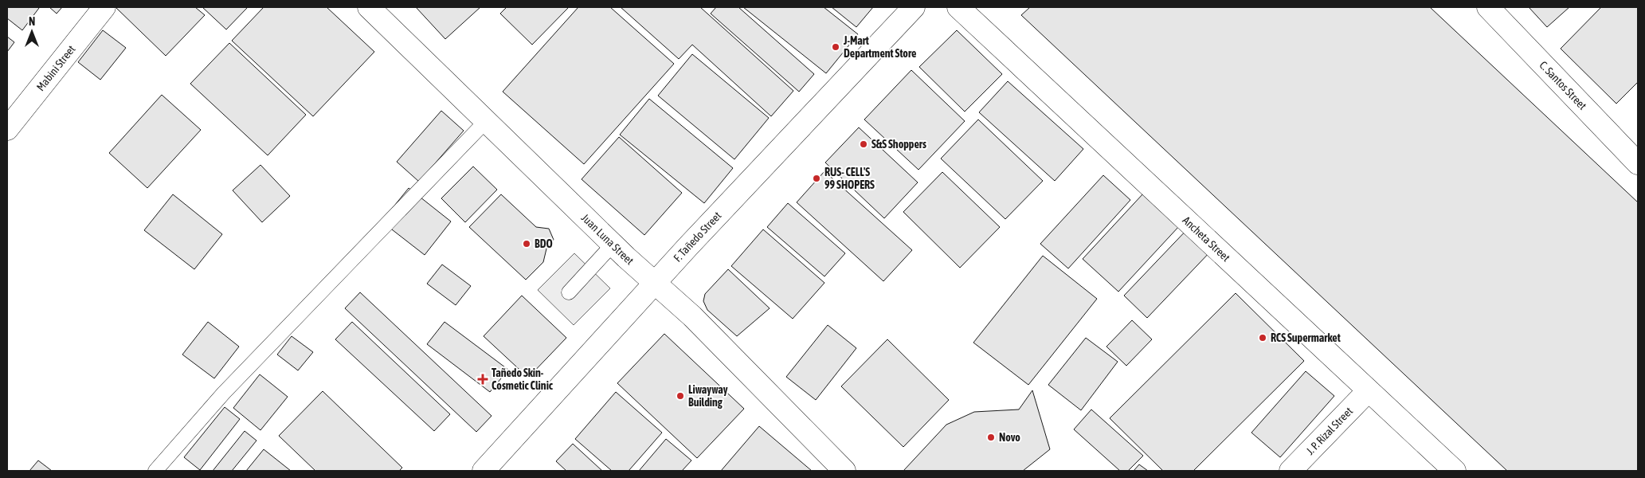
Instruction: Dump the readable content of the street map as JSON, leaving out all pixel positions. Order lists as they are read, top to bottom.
{
  "streets": {
    "main road": [
      "Mabini Street",
      "C. Santos Street",
      "F. Tañedo Street",
      "Juan Luna Street",
      "Ancheta Street",
      "J. P. Rizal Street"
    ]
  },
  "crossings": [
    ["F. Tañedo Street", "Juan Luna Street"],
    ["Ancheta Street", "J. P. Rizal Street"]
  ],
  "places": {
    "other": [
      "J-Mart Department Store",
      "S&S Shoppers",
      "RUS- CELL'S 99 SHOPERS",
      "BDO",
      "RCS Supermarket",
      "Liwayway Building",
      "Novo"
    ],
    "health": ["Tañedo Skin- Cosmetic Clinic"]
  },
  "north": "top"
}
